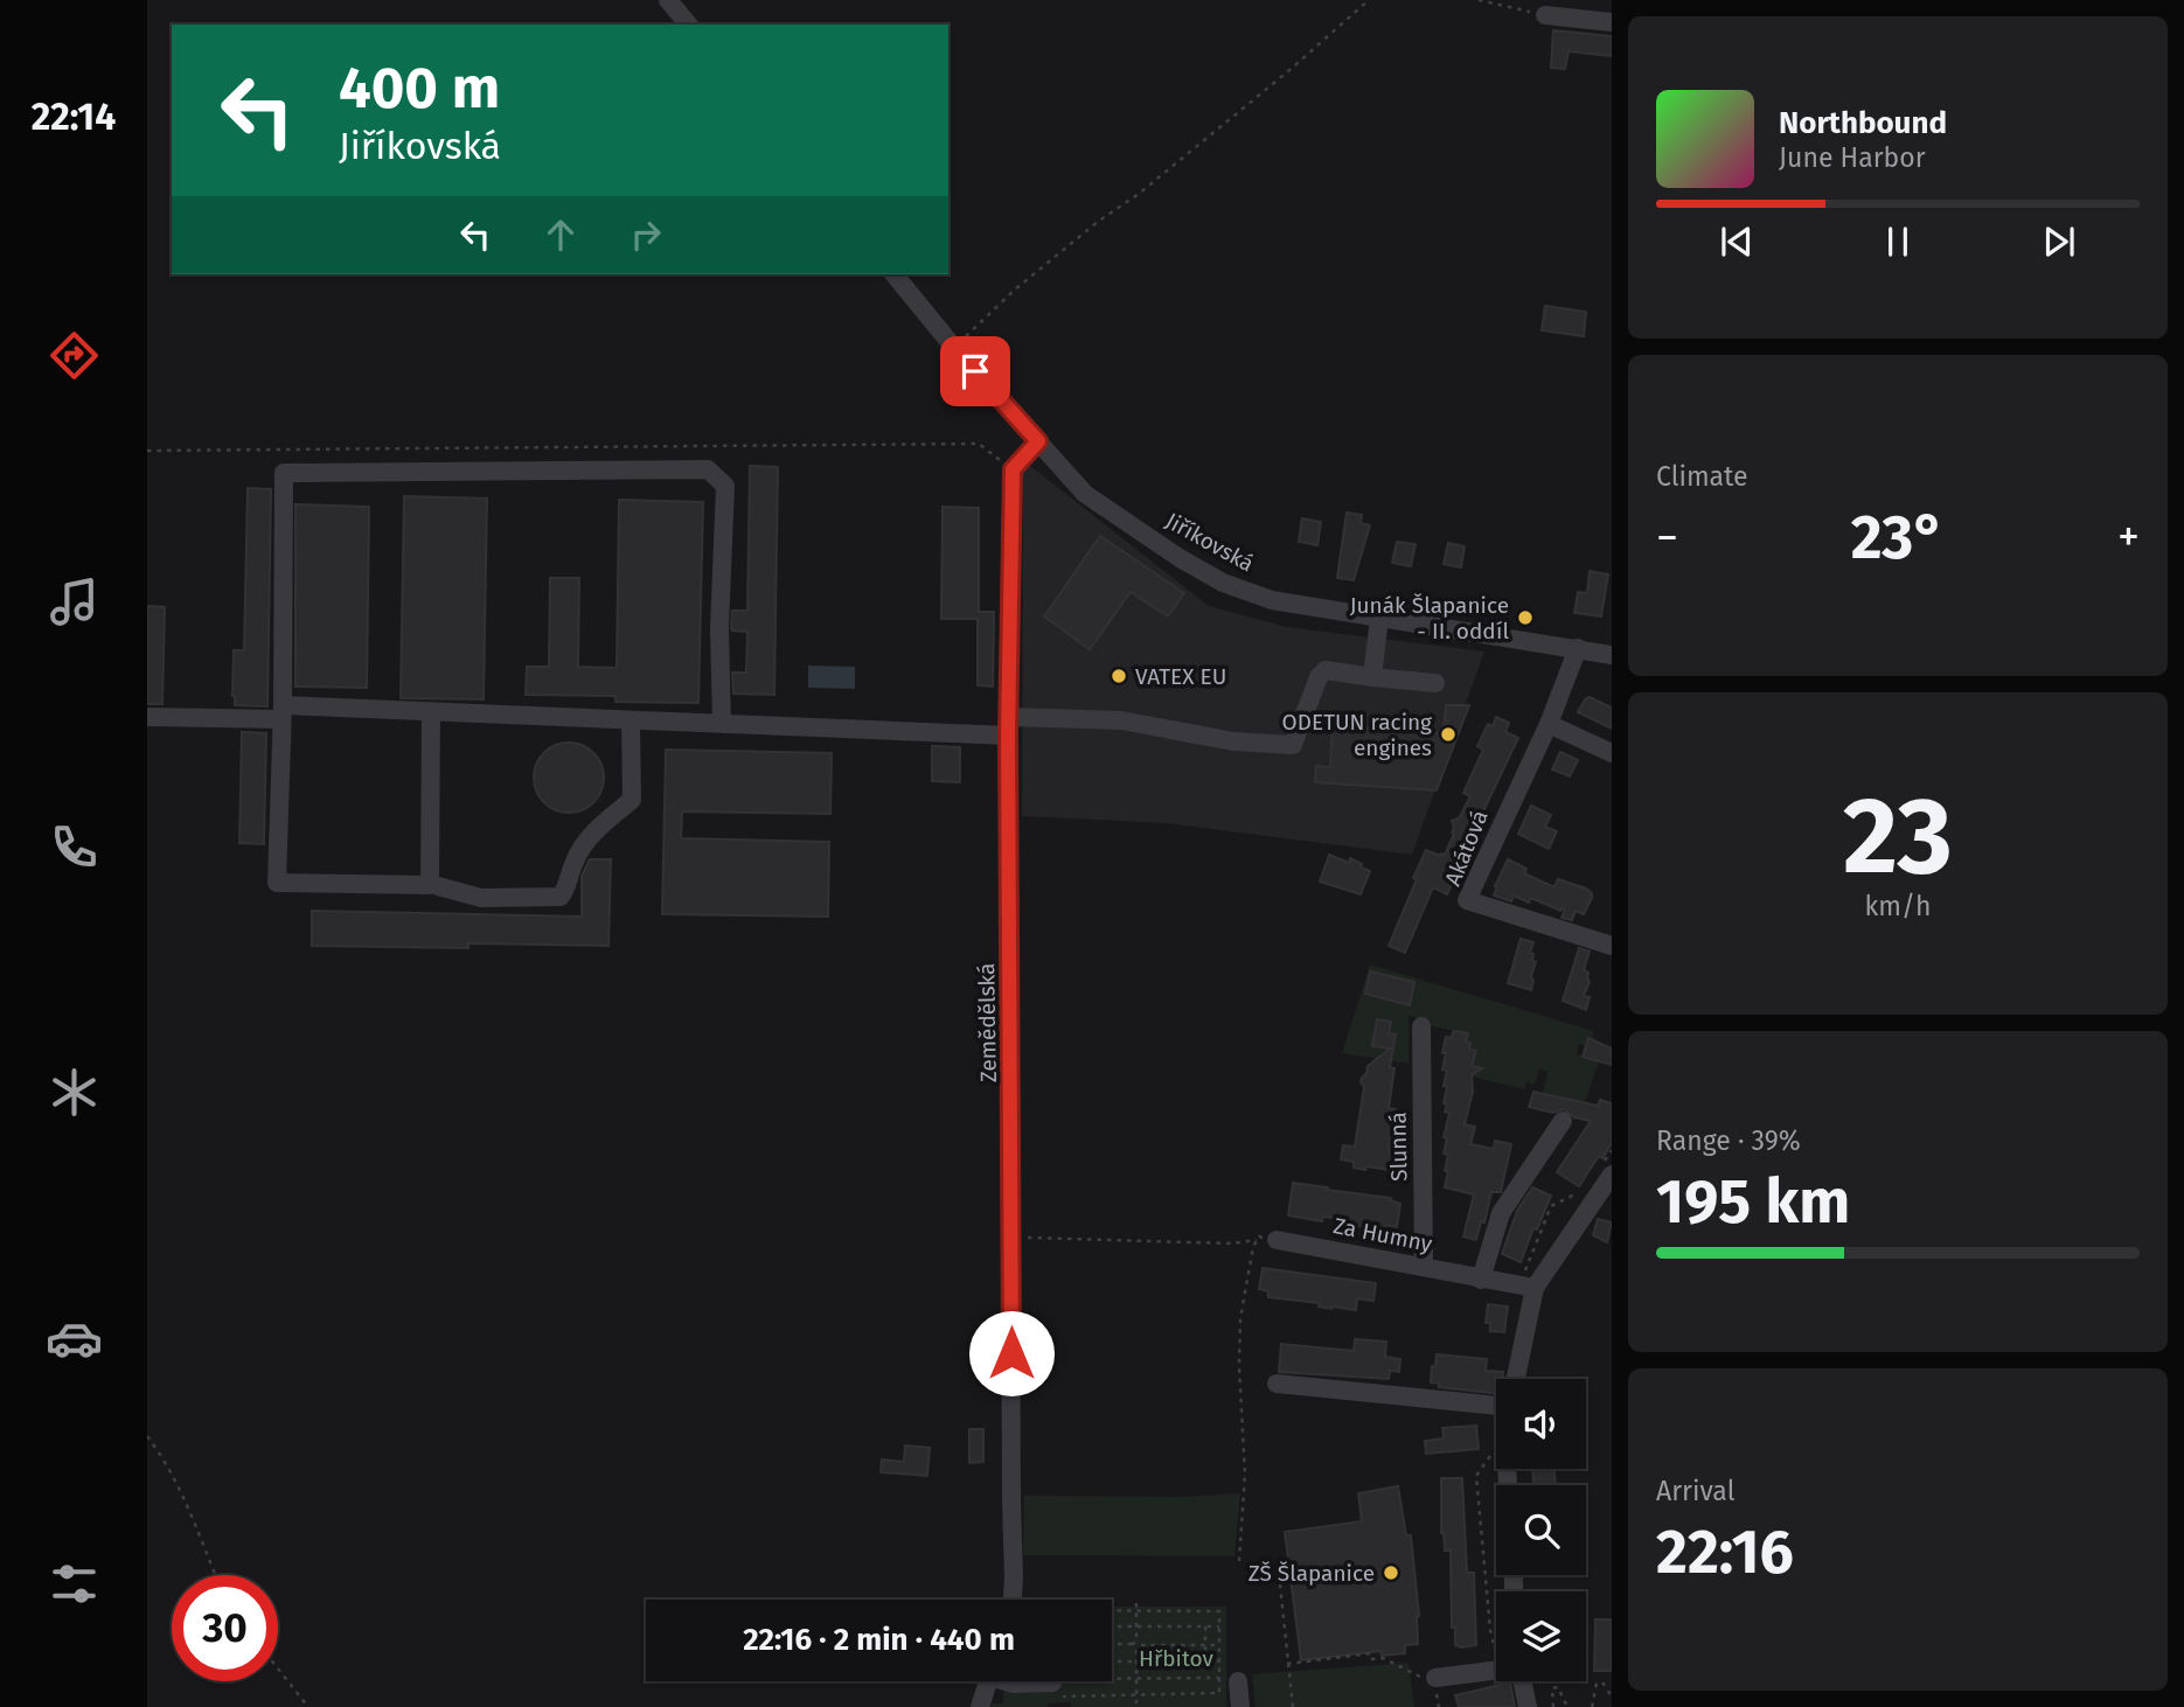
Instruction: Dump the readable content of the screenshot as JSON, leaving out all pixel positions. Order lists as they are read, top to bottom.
{
  "streets": {
    "street": [
      "Jiříkovská",
      "Akátová",
      "Zemědělská",
      "Slunná",
      "Za Humny"
    ]
  },
  "crossings": [
    ["Jiříkovská", "Akátová"],
    ["Slunná", "Za Humny"]
  ],
  "parks": ["Hřbitov"],
  "places": [
    "Junák Šlapanice - II. oddíl",
    "VATEX EU",
    "ODETUN racing engines",
    "ZŠ Šlapanice"
  ],
  "page": {
    "tabs": "22:14",
    "turn": ["400 m", "Jiříkovská"],
    "song": ["Northbound", "June Harbor"],
    "tile": [
      "Climate",
      ["23", "km/h"],
      ["Range · 39%", "195 km"],
      ["Arrival", "22:16"]
    ],
    "heat": ["−", "23°", "+"],
    "limit": "30",
    "trip": "22:16 · 2 min · 440 m"
  }
}
